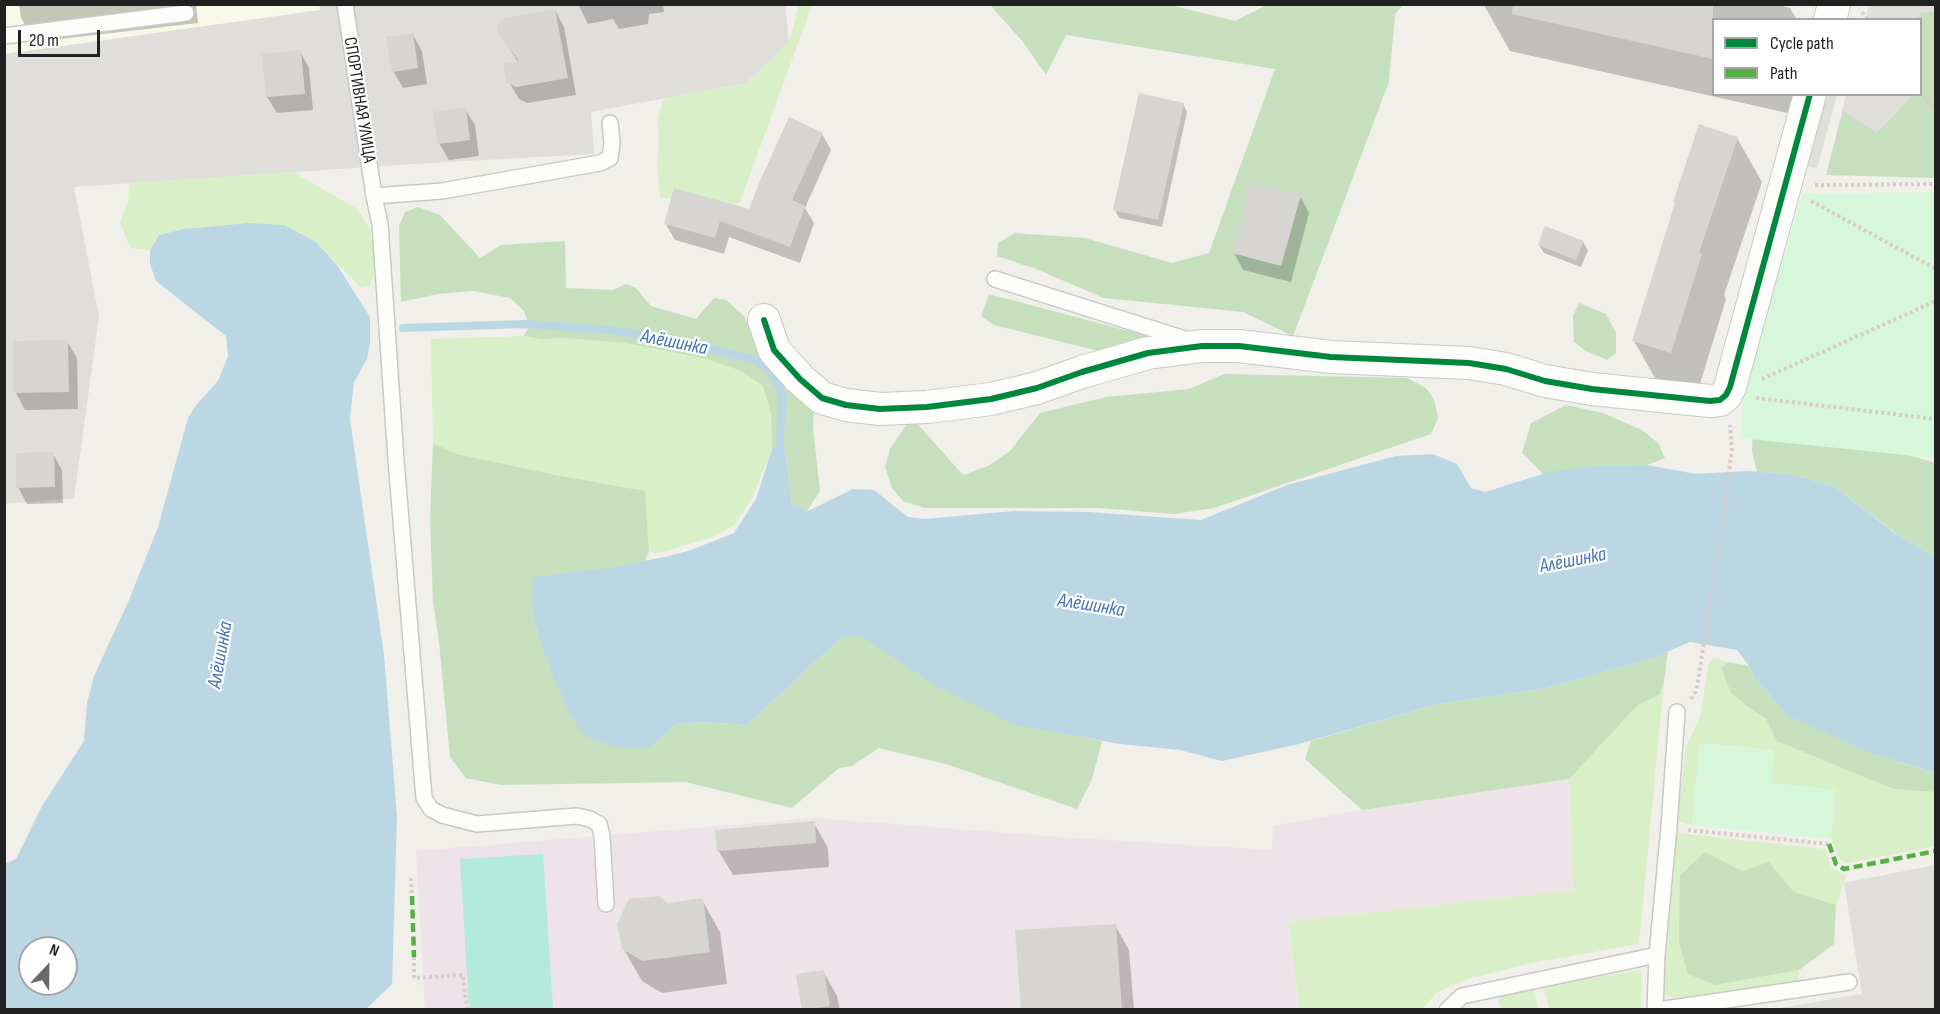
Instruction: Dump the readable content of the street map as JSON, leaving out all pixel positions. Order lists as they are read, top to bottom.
{
  "streets": {
    "lane": ["СПОРТИВНАЯ УЛИЦА"]
  },
  "water": ["Алёшинка"],
  "legend": ["Cycle path", "Path"],
  "scale_bar": "20 m",
  "north": "top"
}
